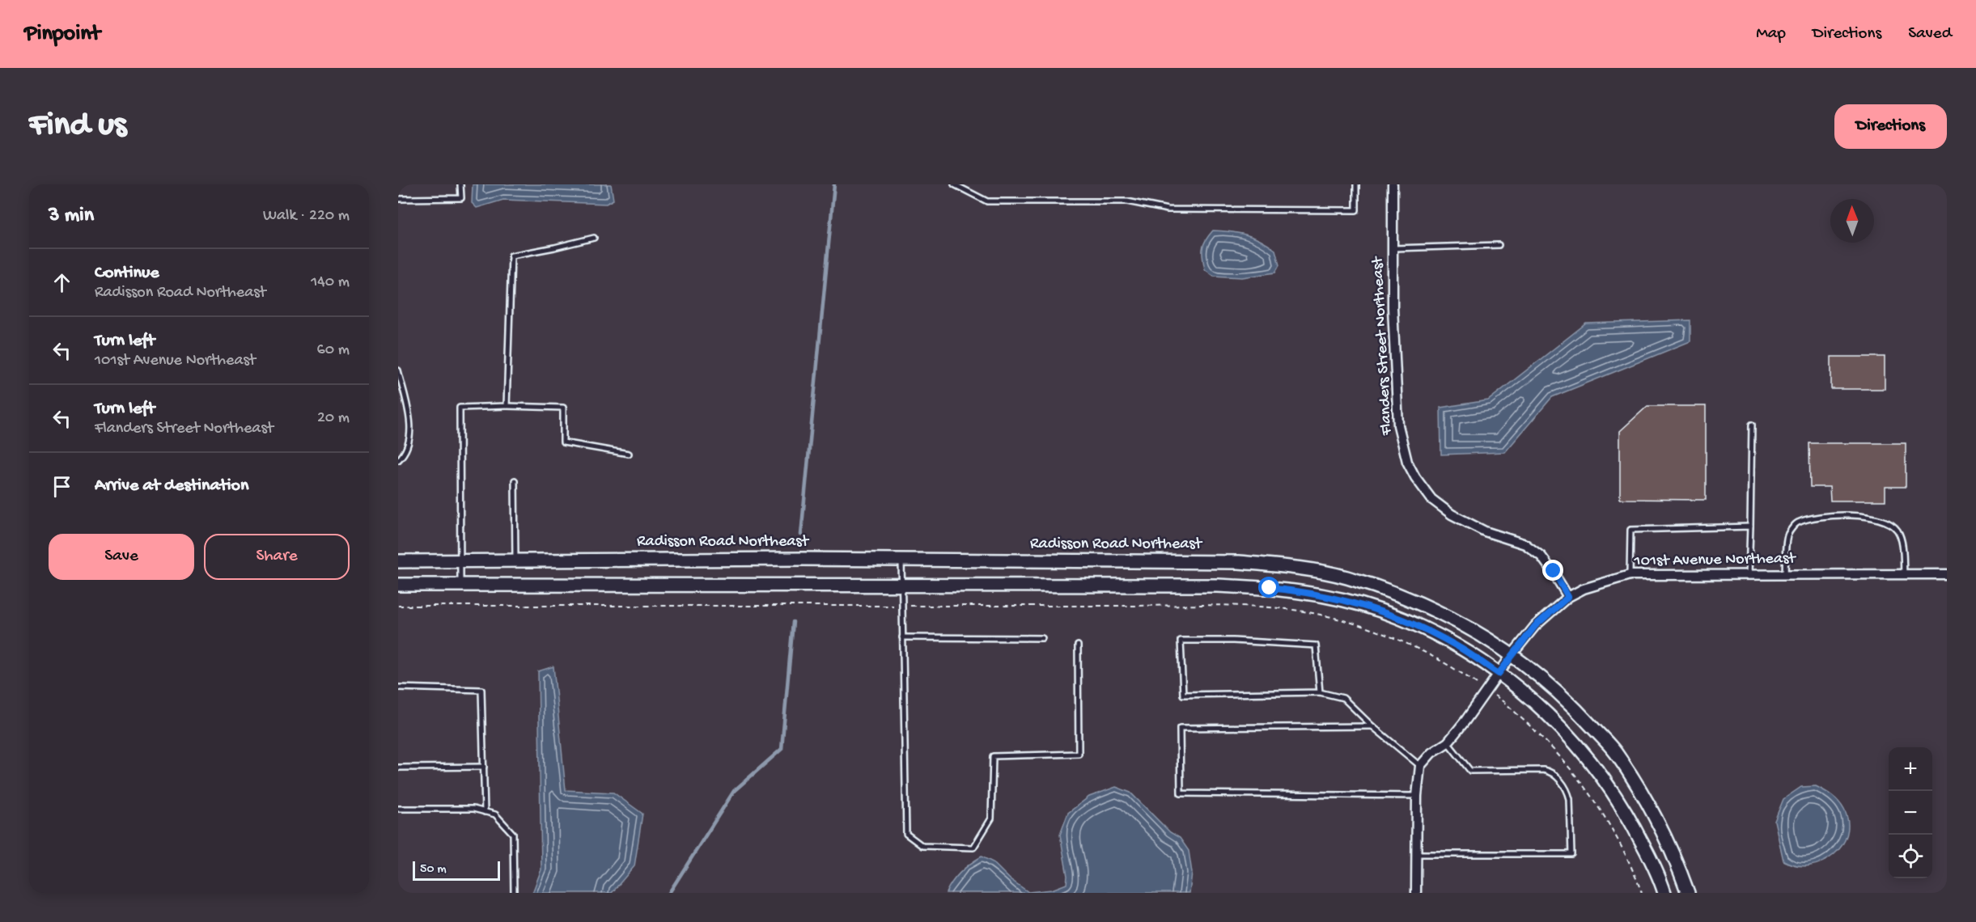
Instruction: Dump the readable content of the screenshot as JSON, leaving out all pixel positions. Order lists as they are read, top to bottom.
{
  "streets": {
    "main road": ["Radisson Road Northeast"],
    "street": ["Flanders Street Northeast", "101st Avenue Northeast"]
  },
  "crossings": [
    ["Flanders Street Northeast", "101st Avenue Northeast"],
    ["Radisson Road Northeast", "101st Avenue Northeast"]
  ],
  "scale_bar": "50 m",
  "north": "top",
  "page": {
    "header": "Pinpoint",
    "nav": ["Map", "Directions", "Saved"],
    "buttons": [
      "Directions",
      ["Save", "Share"]
    ],
    "title": "Find us",
    "heading": ["3 min", "Walk · 220 m"],
    "list": [
      ["Continue", "Radisson Road Northeast", "140 m"],
      ["Turn left", "101st Avenue Northeast", "60 m"],
      ["Turn left", "Flanders Street Northeast", "20 m"],
      "Arrive at destination"
    ],
    "map_buttons": ["+", "−"],
    "scale": "50 m"
  }
}
